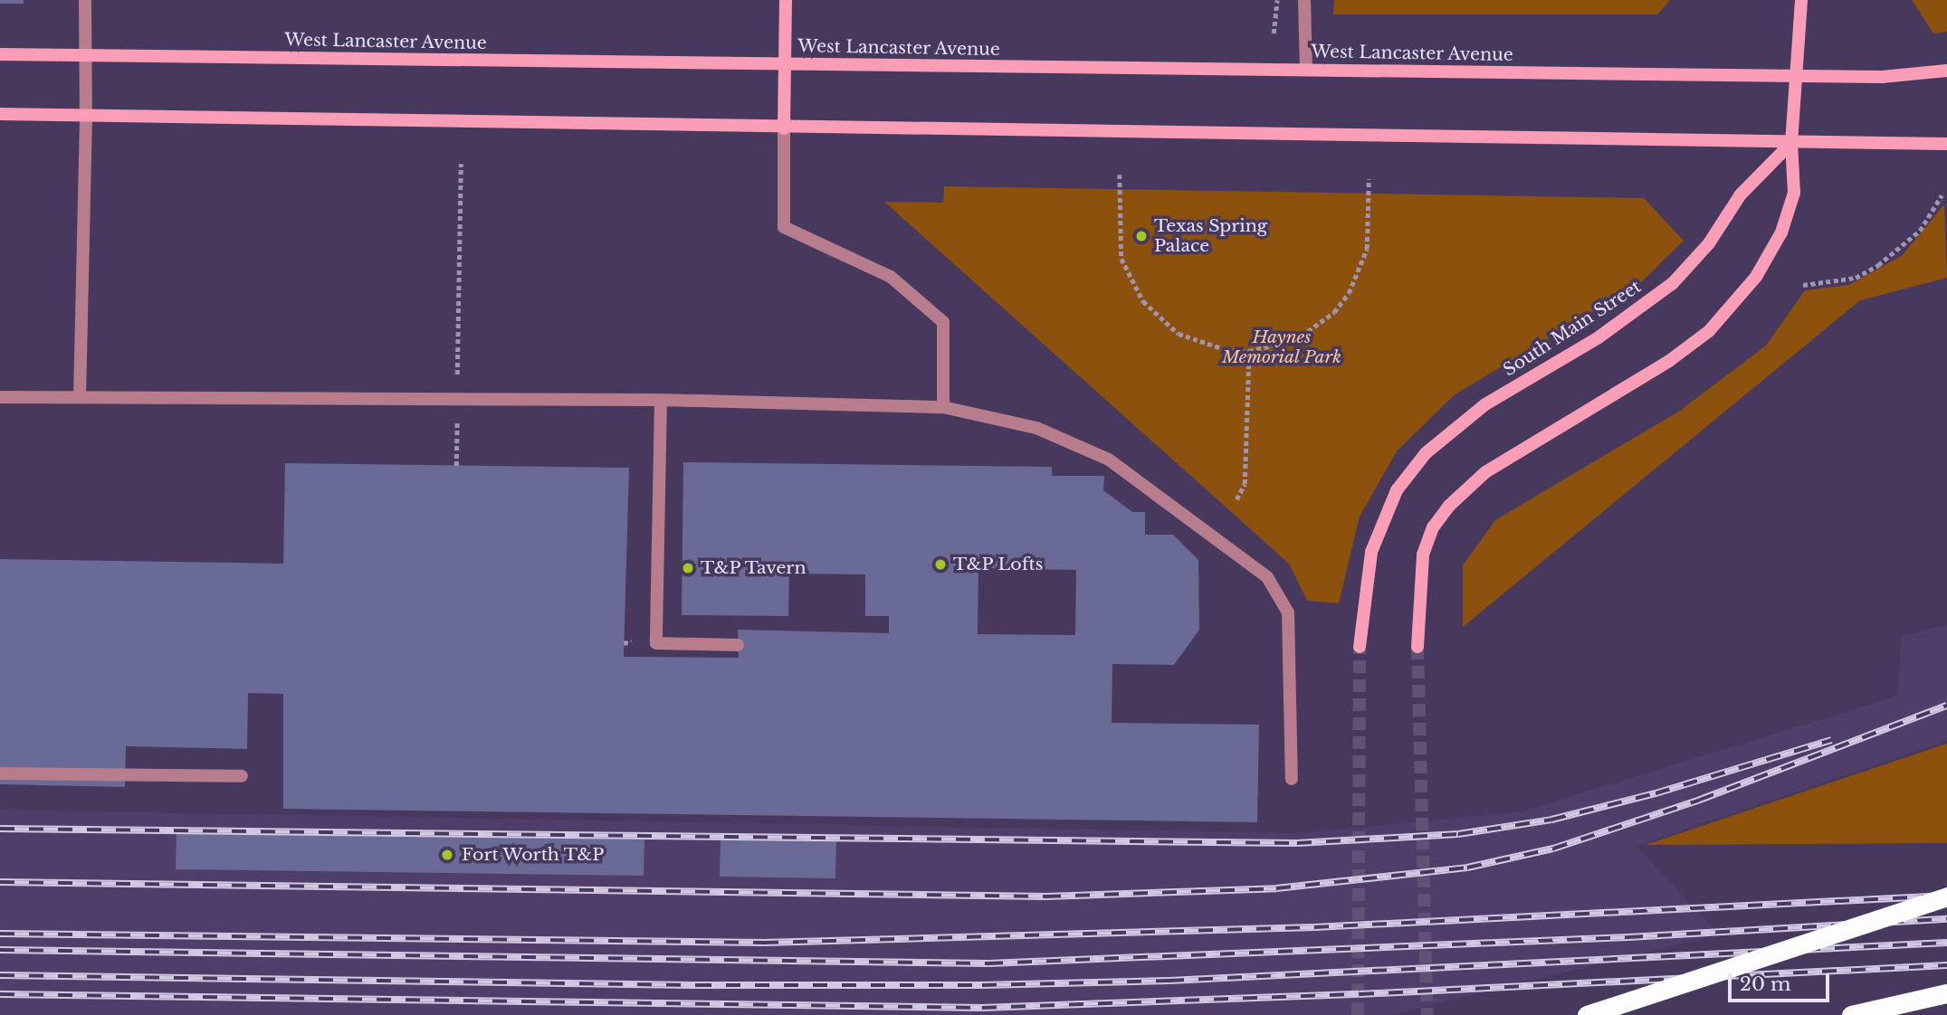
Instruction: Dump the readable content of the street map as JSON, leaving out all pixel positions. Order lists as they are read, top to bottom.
{
  "streets": {
    "main road": ["West Lancaster Avenue", "South Main Street"]
  },
  "parks": ["Haynes Memorial Park"],
  "places": [
    "Texas Spring Palace",
    "T&P Lofts",
    "T&P Tavern",
    "Fort Worth T&P"
  ],
  "scale_bar": "20 m"
}
